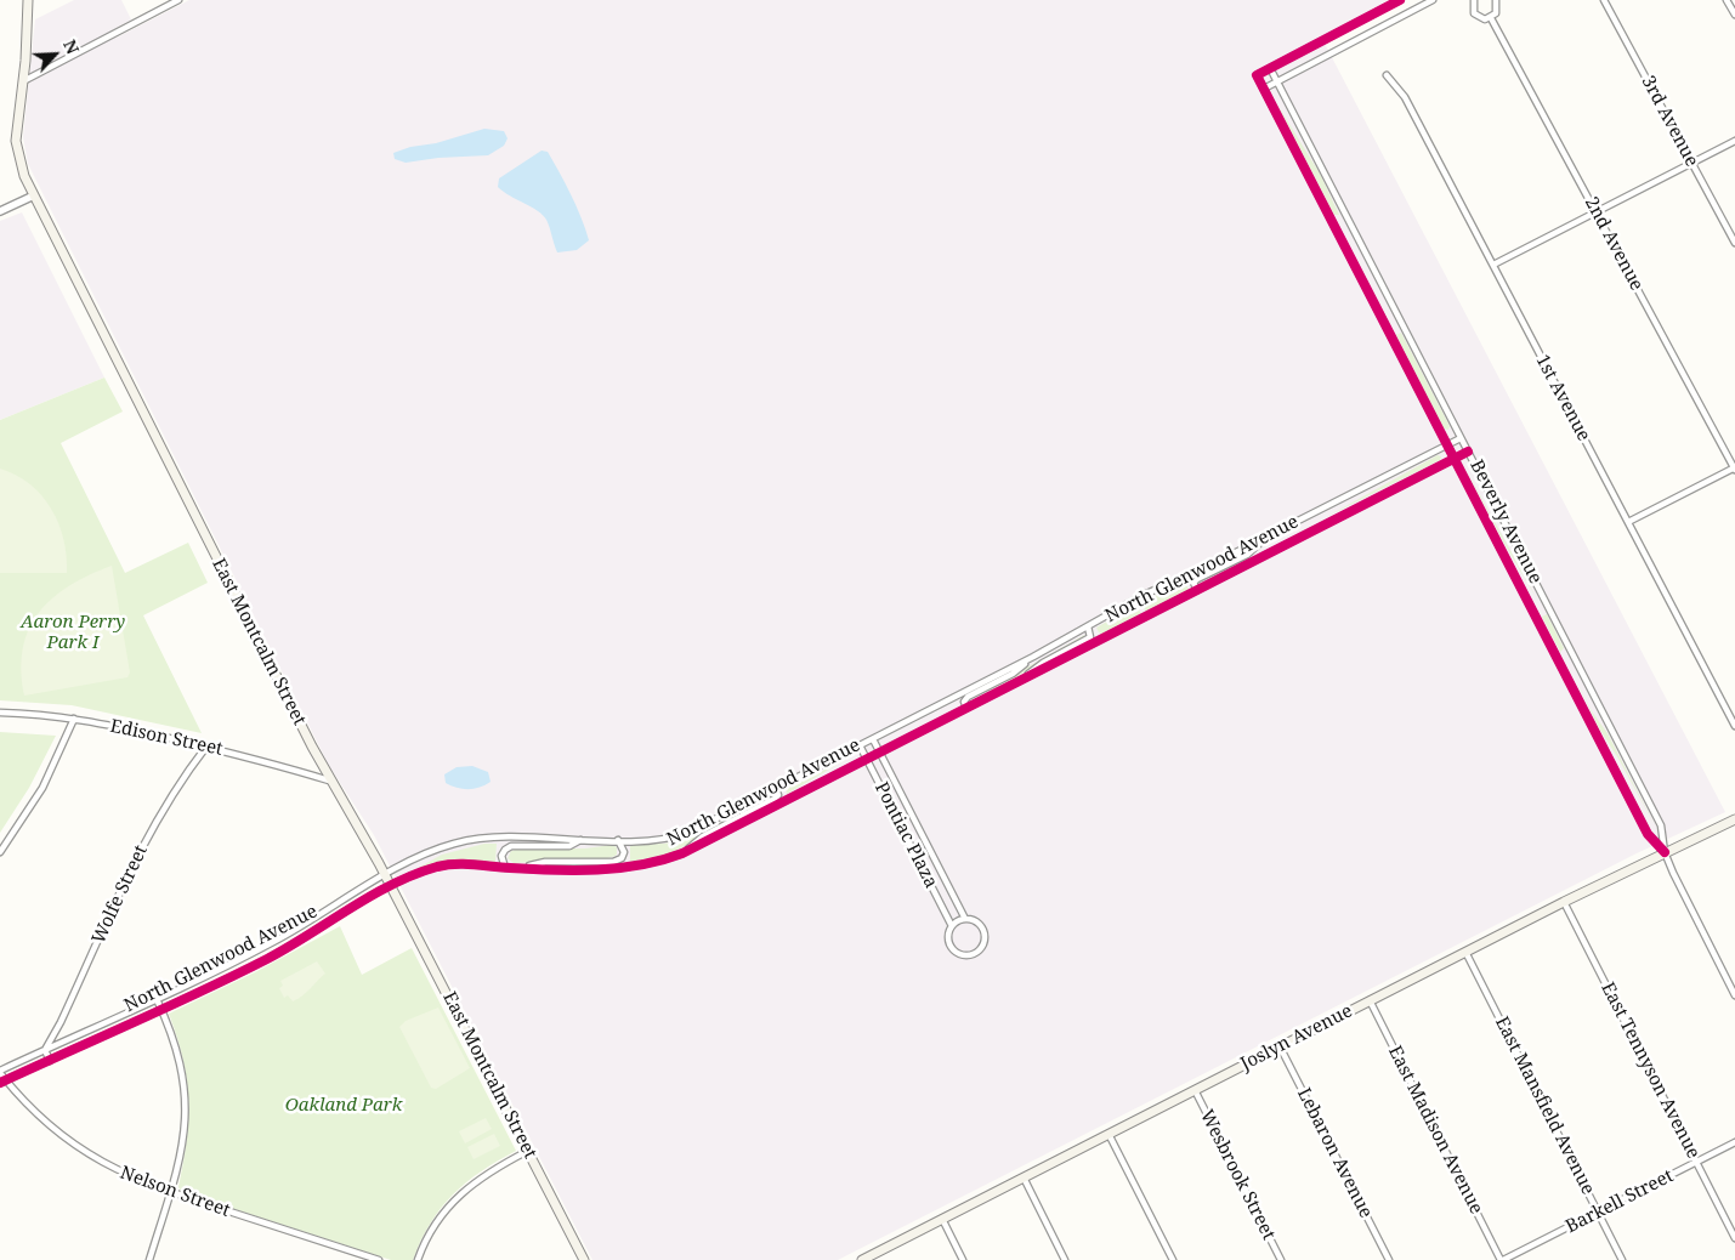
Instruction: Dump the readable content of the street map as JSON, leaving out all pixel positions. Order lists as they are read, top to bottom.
{
  "streets": {
    "main road": ["East Montcalm Street", "Joslyn Avenue"],
    "street": [
      "3rd Avenue",
      "2nd Avenue",
      "1st Avenue",
      "Beverly Avenue",
      "North Glenwood Avenue",
      "Edison Street",
      "Pontiac Plaza",
      "Wolfe Street",
      "East Tennyson Avenue",
      "East Mansfield Avenue",
      "East Madison Avenue",
      "Lebaron Avenue",
      "Wesbrook Street",
      "Nelson Street",
      "Barkell Street"
    ]
  },
  "crossings": [
    ["Beverly Avenue", "North Glenwood Avenue"],
    ["Beverly Avenue", "Joslyn Avenue"],
    ["North Glenwood Avenue", "East Montcalm Street"],
    ["North Glenwood Avenue", "Pontiac Plaza"],
    ["North Glenwood Avenue", "Wolfe Street"],
    ["North Glenwood Avenue", "Nelson Street"],
    ["East Montcalm Street", "Edison Street"],
    ["Edison Street", "Wolfe Street"],
    ["Joslyn Avenue", "East Tennyson Avenue"],
    ["Joslyn Avenue", "East Mansfield Avenue"],
    ["Joslyn Avenue", "East Madison Avenue"],
    ["Joslyn Avenue", "Lebaron Avenue"],
    ["Joslyn Avenue", "Wesbrook Street"],
    ["East Tennyson Avenue", "Barkell Street"],
    ["East Mansfield Avenue", "Barkell Street"],
    ["East Madison Avenue", "Barkell Street"]
  ],
  "parks": ["Aaron Perry Park I", "Oakland Park"],
  "north": "top right"
}
